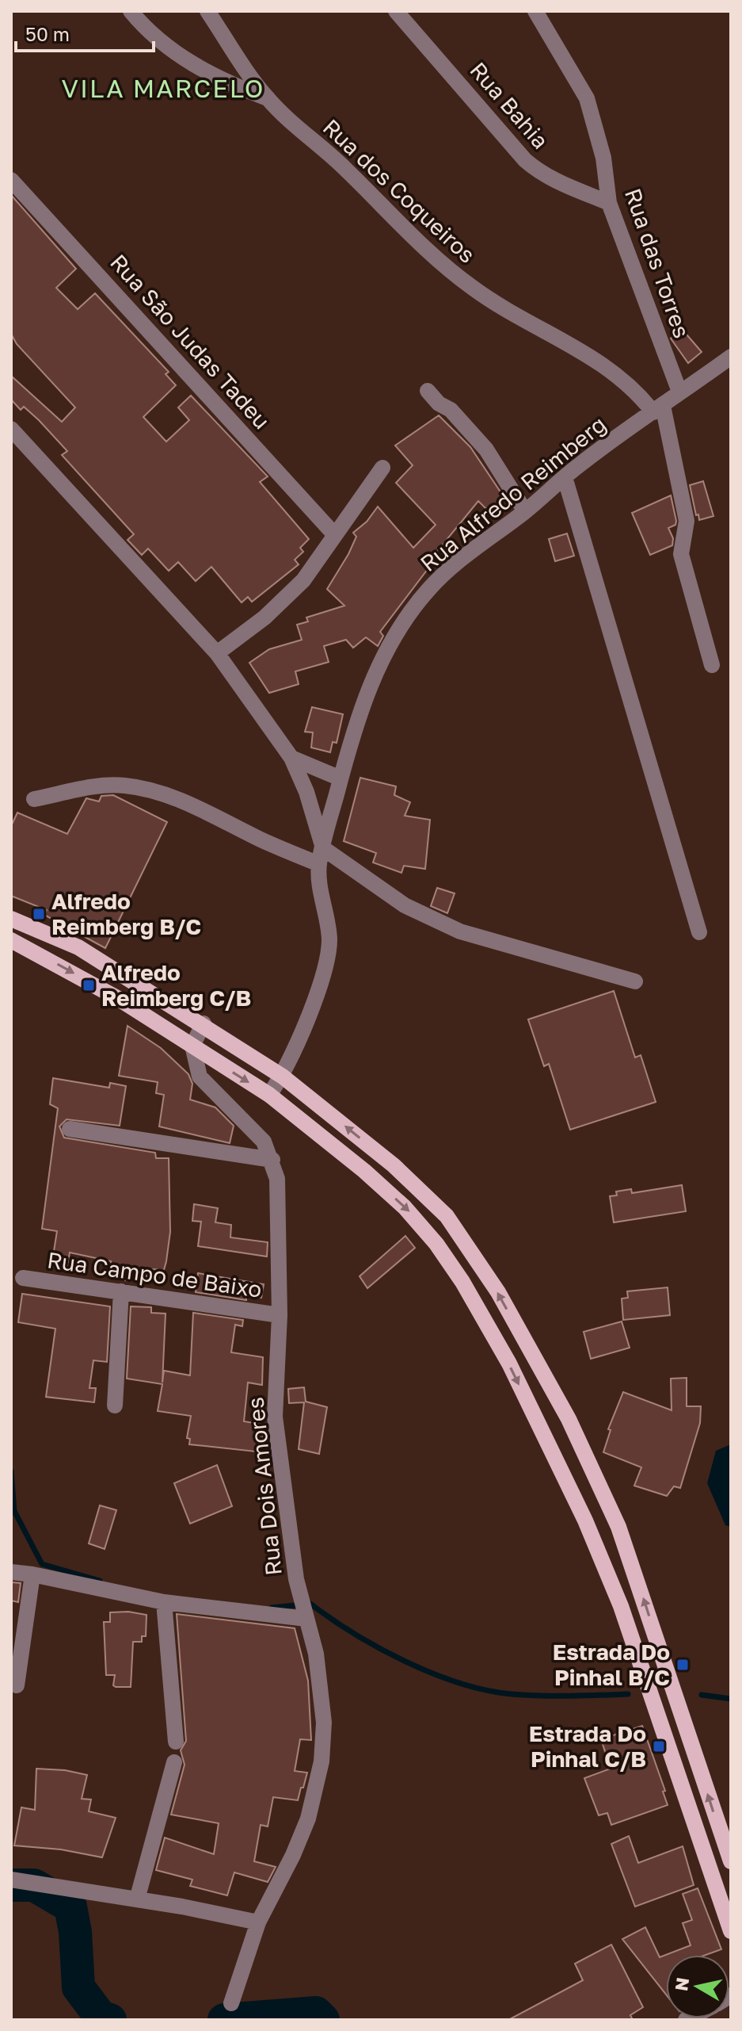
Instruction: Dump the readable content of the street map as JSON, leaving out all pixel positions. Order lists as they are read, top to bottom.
{
  "streets": {
    "street": [
      "Rua Bahia",
      "Rua dos Coqueiros",
      "Rua das Torres",
      "Rua São Judas Tadeu",
      "Rua Alfredo Reimberg",
      "Rua Campo de Baixo",
      "Rua Dois Amores"
    ]
  },
  "crossings": [
    ["Rua Bahia", "Rua das Torres"],
    ["Rua dos Coqueiros", "Rua Alfredo Reimberg"],
    ["Rua das Torres", "Rua Alfredo Reimberg"],
    ["Rua Campo de Baixo", "Rua Dois Amores"]
  ],
  "districts": ["VILA MARCELO"],
  "places": {
    "transit": [
      "Alfredo Reimberg B/C",
      "Alfredo Reimberg C/B",
      "Estrada Do Pinhal B/C",
      "Estrada Do Pinhal C/B"
    ]
  },
  "scale_bar": "50 m",
  "north": "left"
}
